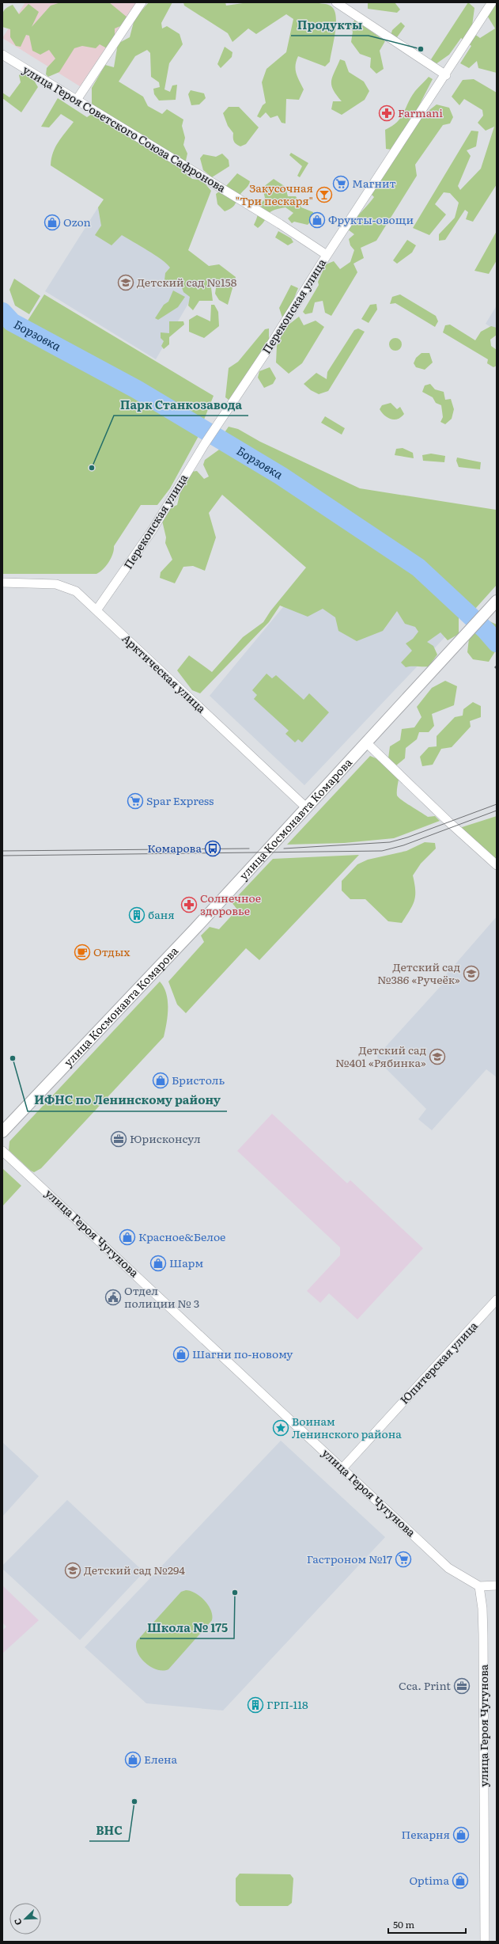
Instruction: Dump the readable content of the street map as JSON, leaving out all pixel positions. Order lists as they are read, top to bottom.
{
  "streets": {
    "street": [
      "улица Героя Советского Союза Сафронова",
      "Перекопская улица",
      "Арктическая улица",
      "улица Космонавта Комарова",
      "улица Героя Чугунова",
      "Юпитерская улица"
    ]
  },
  "crossings": [
    ["улица Героя Советского Союза Сафронова", "Перекопская улица"],
    ["Перекопская улица", "Арктическая улица"],
    ["Арктическая улица", "улица Космонавта Комарова"],
    ["улица Героя Чугунова", "Юпитерская улица"]
  ],
  "water": ["Борзовка"],
  "places": {
    "other": [
      "Продукты",
      "Парк Станкозавода",
      "ИФНС по Ленинскому району",
      "Школа № 175",
      "ВНС"
    ],
    "pharmacy": ["Farmani", "Солнечное здоровье"],
    "supermarket": ["Магнит", "Spar Express", "Гастроном №17"],
    "bar": ["Закусочная \"Три пескаря\""],
    "shop": [
      "Фрукты-овощи",
      "Ozon",
      "Бристоль",
      "Красное&Белое",
      "Шарм",
      "Шагни по-новому",
      "Елена",
      "Пекарня",
      "Optima"
    ],
    "school or university": [
      "Детский сад №158",
      "Детский сад №386 «Ручеёк»",
      "Детский сад №401 «Рябинка»",
      "Детский сад №294"
    ],
    "bus stop": ["Комарова"],
    "building": ["баня", "ГРП-118"],
    "cafe": ["Отдых"],
    "office": ["Юрисконсул", "Cca. Print"],
    "public building": ["Отдел полиции № 3"],
    "place": ["Воинам Ленинского района"]
  },
  "scale_bar": "50 m",
  "north": "bottom left"
}
